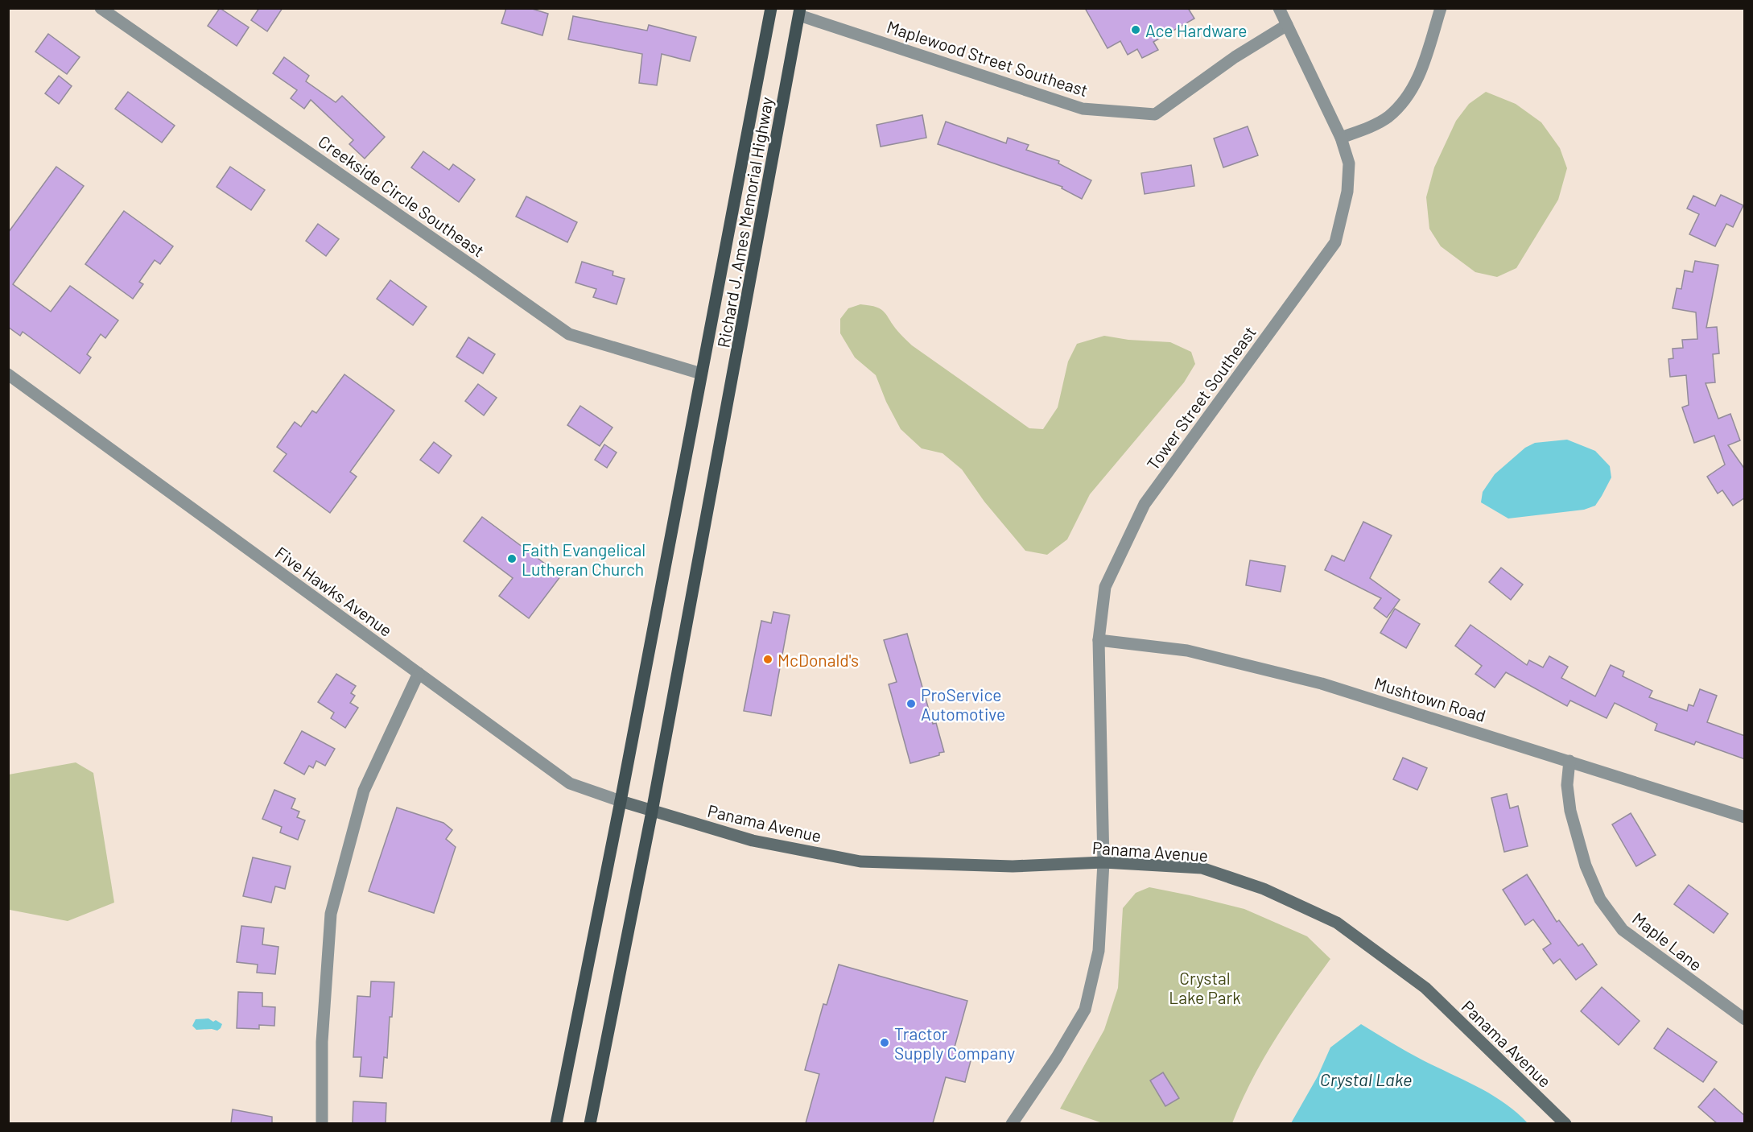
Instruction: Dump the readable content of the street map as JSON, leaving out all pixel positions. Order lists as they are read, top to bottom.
{
  "streets": {
    "main road": ["Richard J. Ames Memorial Highway", "Five Hawks Avenue", "Panama Avenue"],
    "street": [
      "Maplewood Street Southeast",
      "Creekside Circle Southeast",
      "Tower Street Southeast",
      "Mushtown Road",
      "Maple Lane"
    ]
  },
  "crossings": [
    ["Maplewood Street Southeast", "Richard J. Ames Memorial Highway"],
    ["Maplewood Street Southeast", "Tower Street Southeast"],
    ["Creekside Circle Southeast", "Richard J. Ames Memorial Highway"],
    ["Richard J. Ames Memorial Highway", "Five Hawks Avenue"],
    ["Richard J. Ames Memorial Highway", "Panama Avenue"],
    ["Tower Street Southeast", "Mushtown Road"],
    ["Tower Street Southeast", "Panama Avenue"],
    ["Five Hawks Avenue", "Panama Avenue"],
    ["Mushtown Road", "Maple Lane"]
  ],
  "water": ["Crystal Lake"],
  "parks": ["Crystal Lake Park"],
  "places": [
    "Ace Hardware",
    "Faith Evangelical Lutheran Church",
    "McDonald's",
    "ProService Automotive",
    "Tractor Supply Company"
  ]
}
